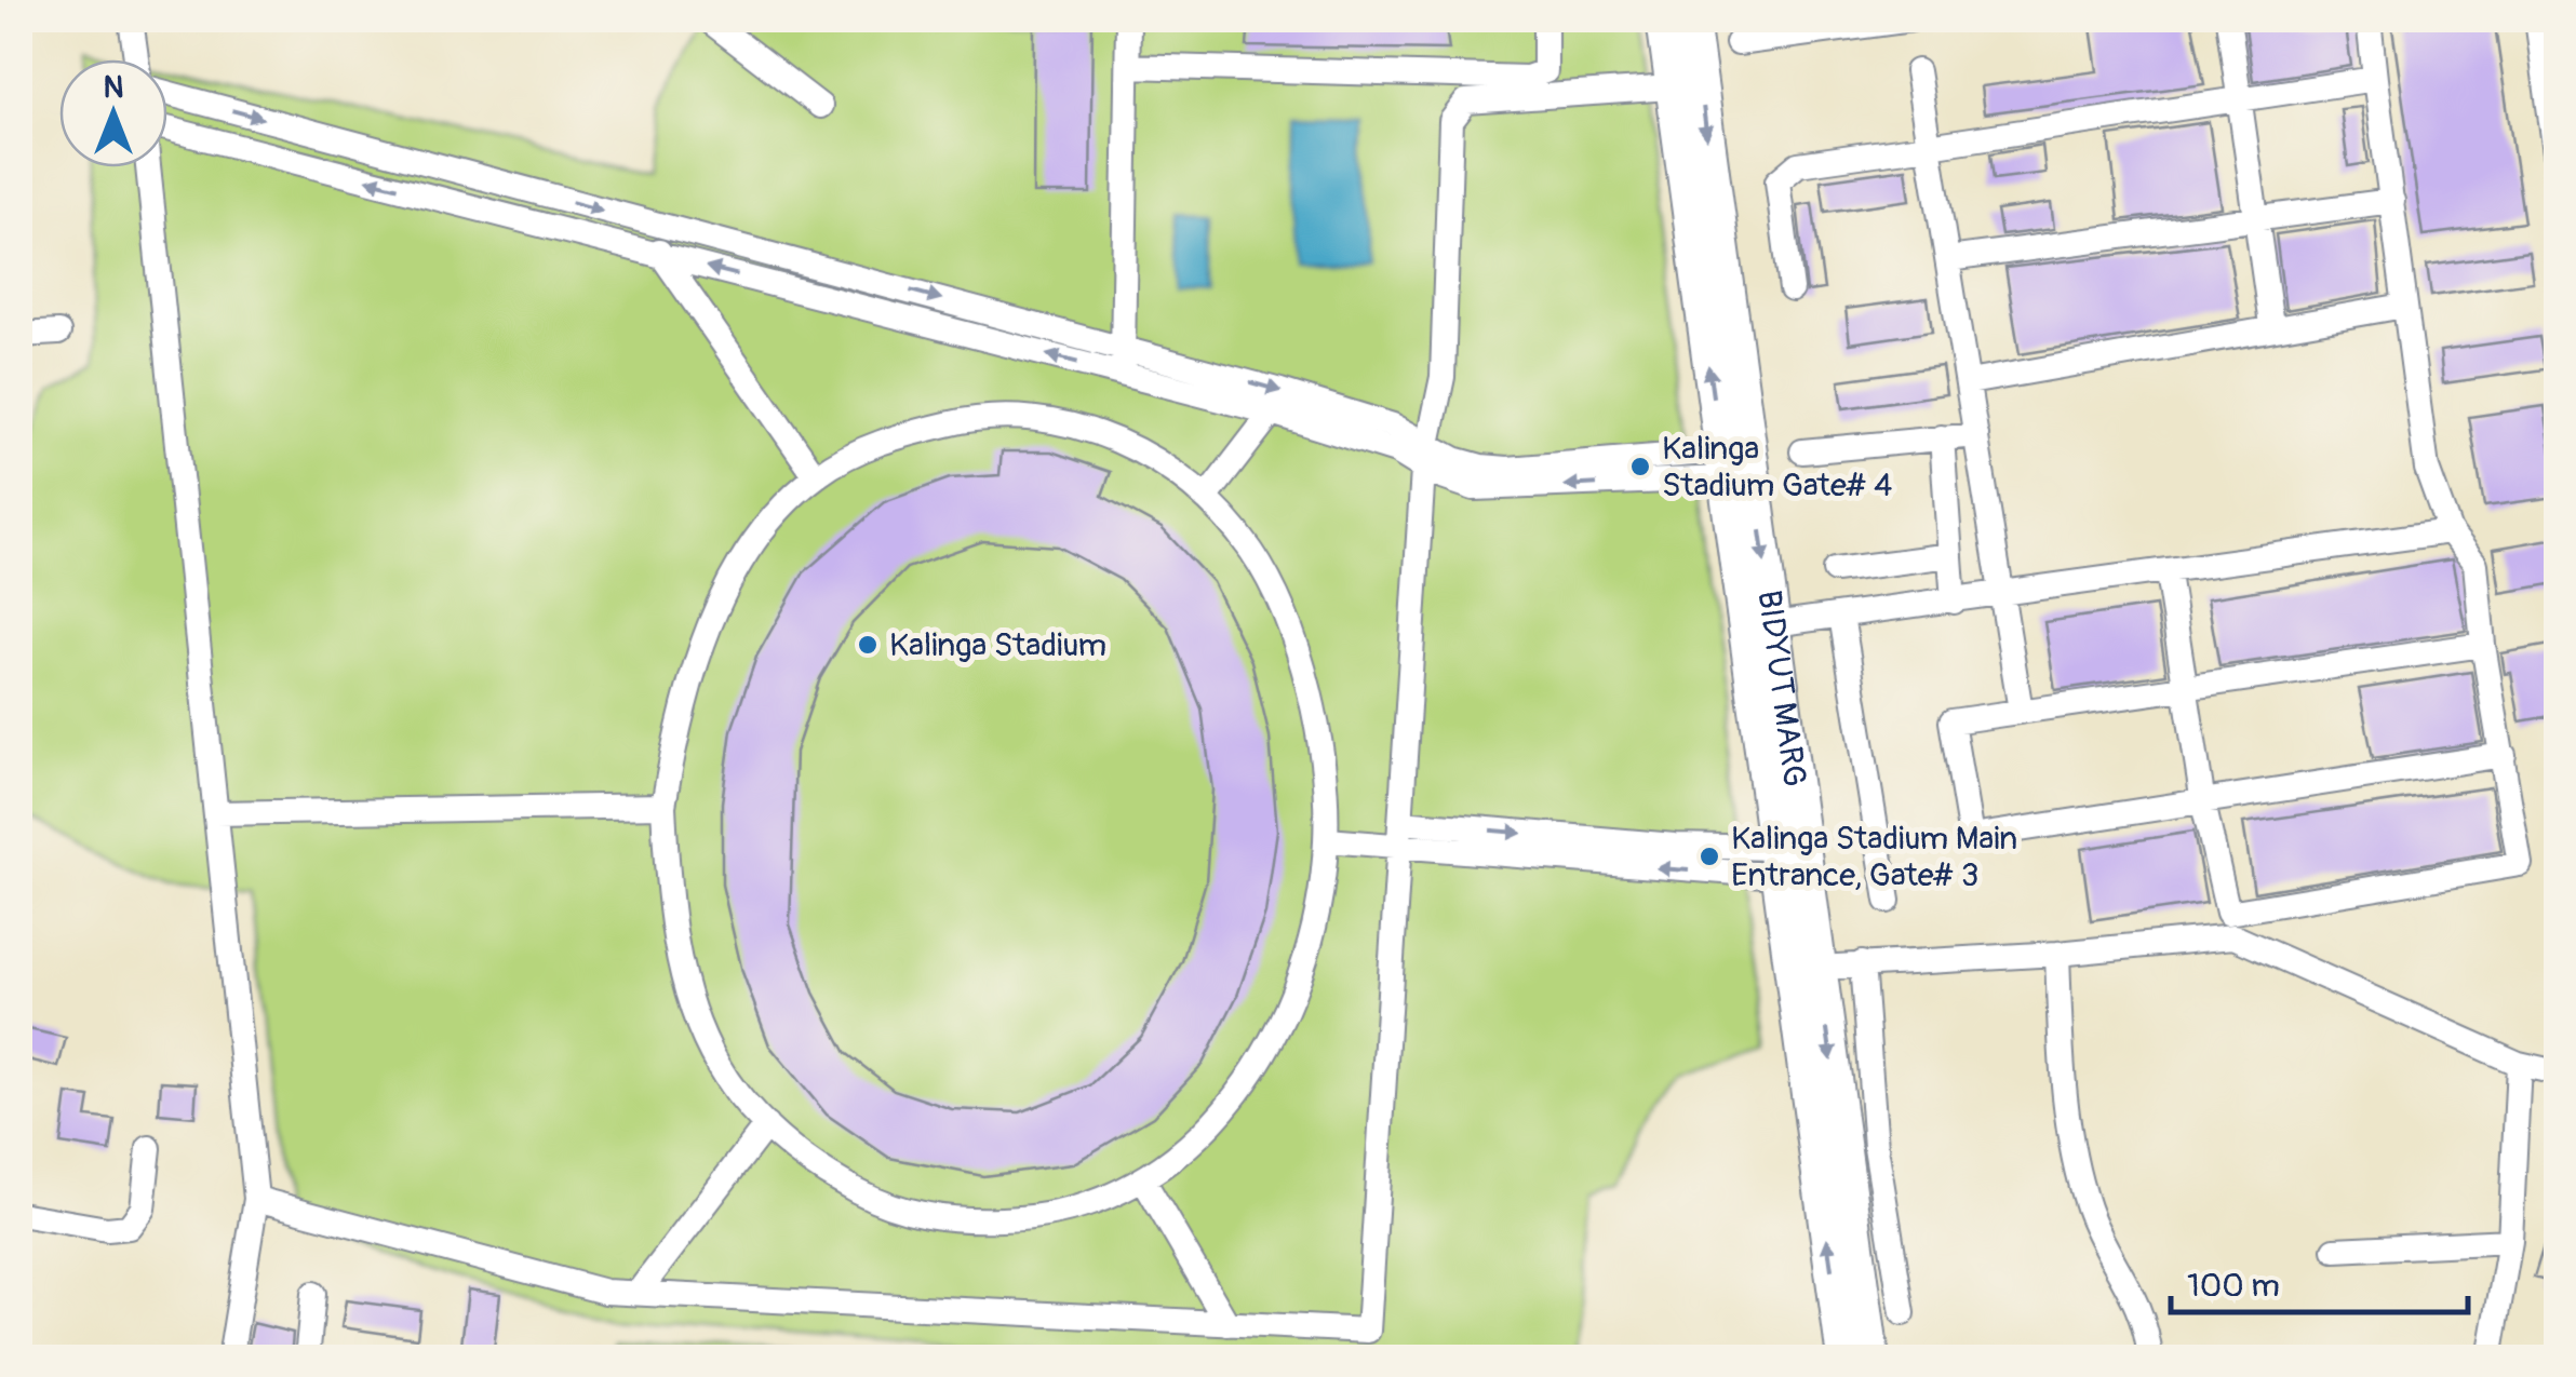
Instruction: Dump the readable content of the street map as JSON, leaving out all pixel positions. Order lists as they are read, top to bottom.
{
  "streets": {
    "main road": ["BIDYUT MARG"]
  },
  "places": ["Kalinga Stadium Gate# 4", "Kalinga Stadium", "Kalinga Stadium Main Entrance, Gate# 3"],
  "scale_bar": "100 m",
  "north": "top"
}
